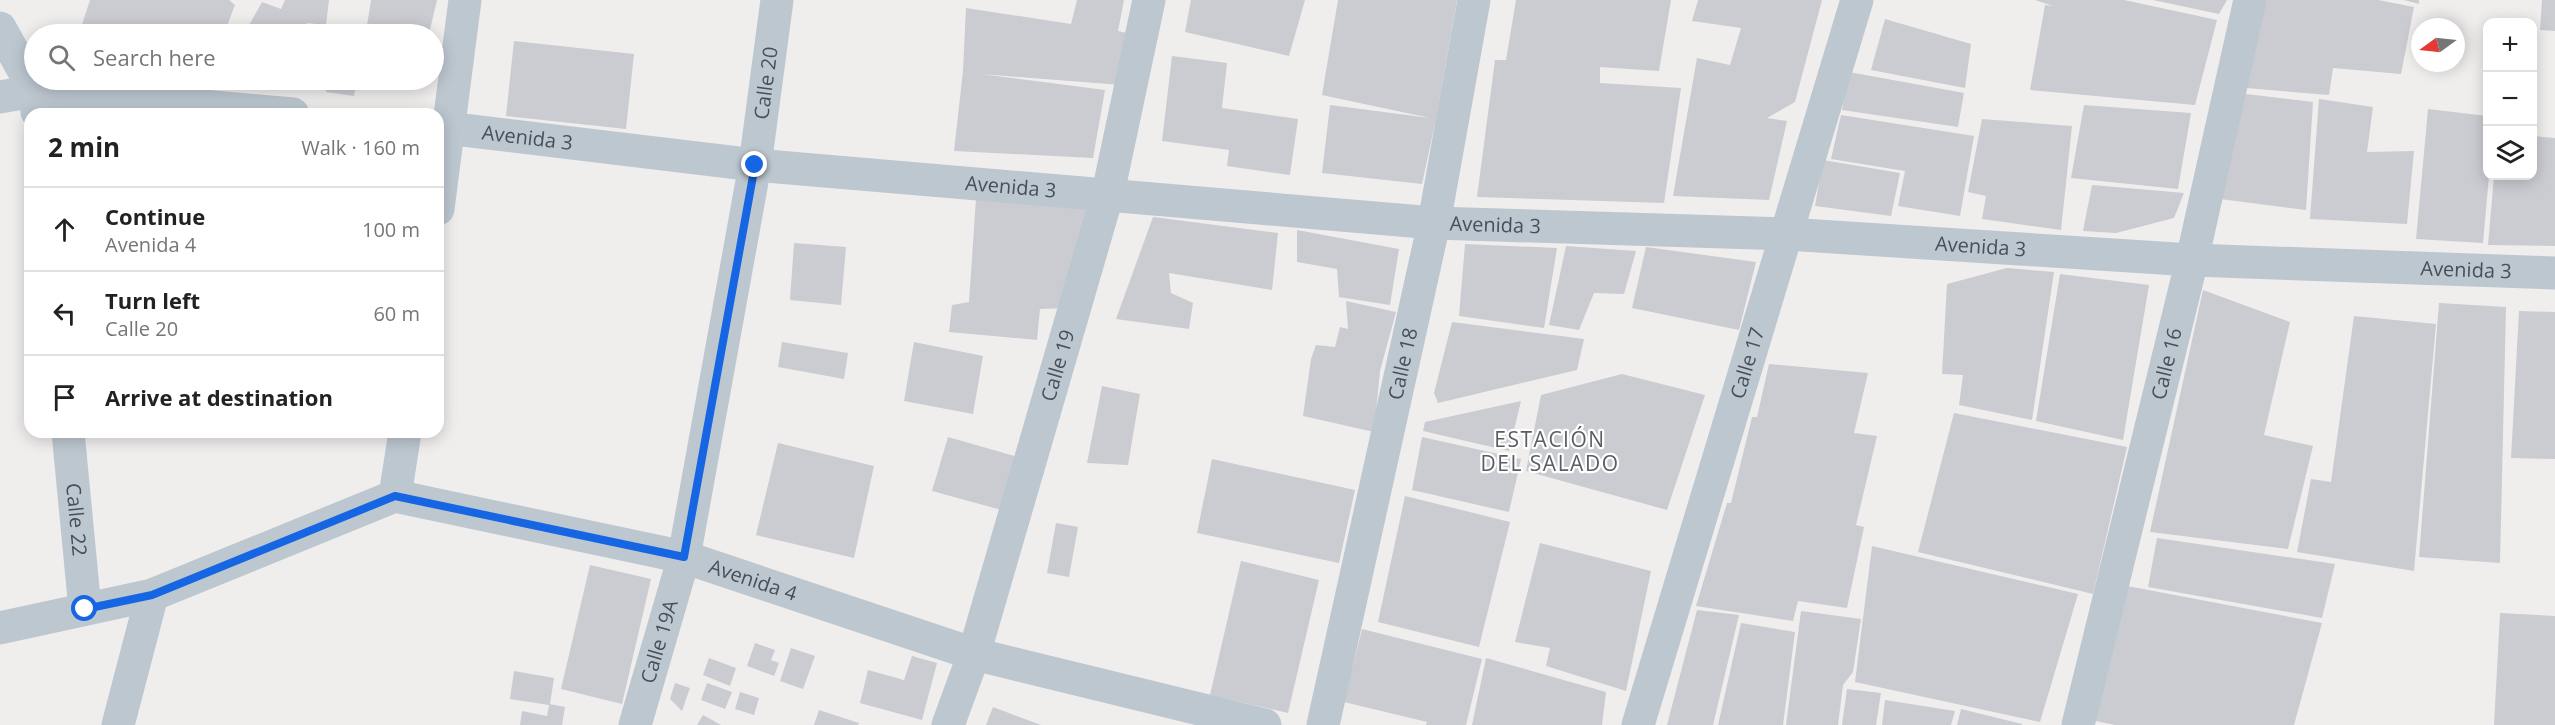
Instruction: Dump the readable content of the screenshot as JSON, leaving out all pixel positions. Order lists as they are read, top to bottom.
{
  "streets": {
    "street": [
      "Calle 20",
      "Avenida 3",
      "Calle 17",
      "Calle 18",
      "Calle 16",
      "Calle 19",
      "Calle 22",
      "Avenida 4",
      "Calle 19A"
    ]
  },
  "crossings": [
    ["Calle 20", "Avenida 3"],
    ["Calle 20", "Avenida 4"],
    ["Calle 20", "Calle 19A"],
    ["Avenida 3", "Calle 17"],
    ["Avenida 3", "Calle 18"],
    ["Avenida 3", "Calle 16"],
    ["Avenida 3", "Calle 19"],
    ["Calle 19", "Avenida 4"],
    ["Avenida 4", "Calle 19A"]
  ],
  "districts": ["ESTACIÓN DEL SALADO"],
  "north": "left",
  "page": {
    "map_buttons": ["+", "−"],
    "search": "Search here",
    "heading": ["2 min", "Walk · 160 m"],
    "list": [
      ["Continue", "Avenida 4", "100 m"],
      ["Turn left", "Calle 20", "60 m"],
      "Arrive at destination"
    ]
  }
}
